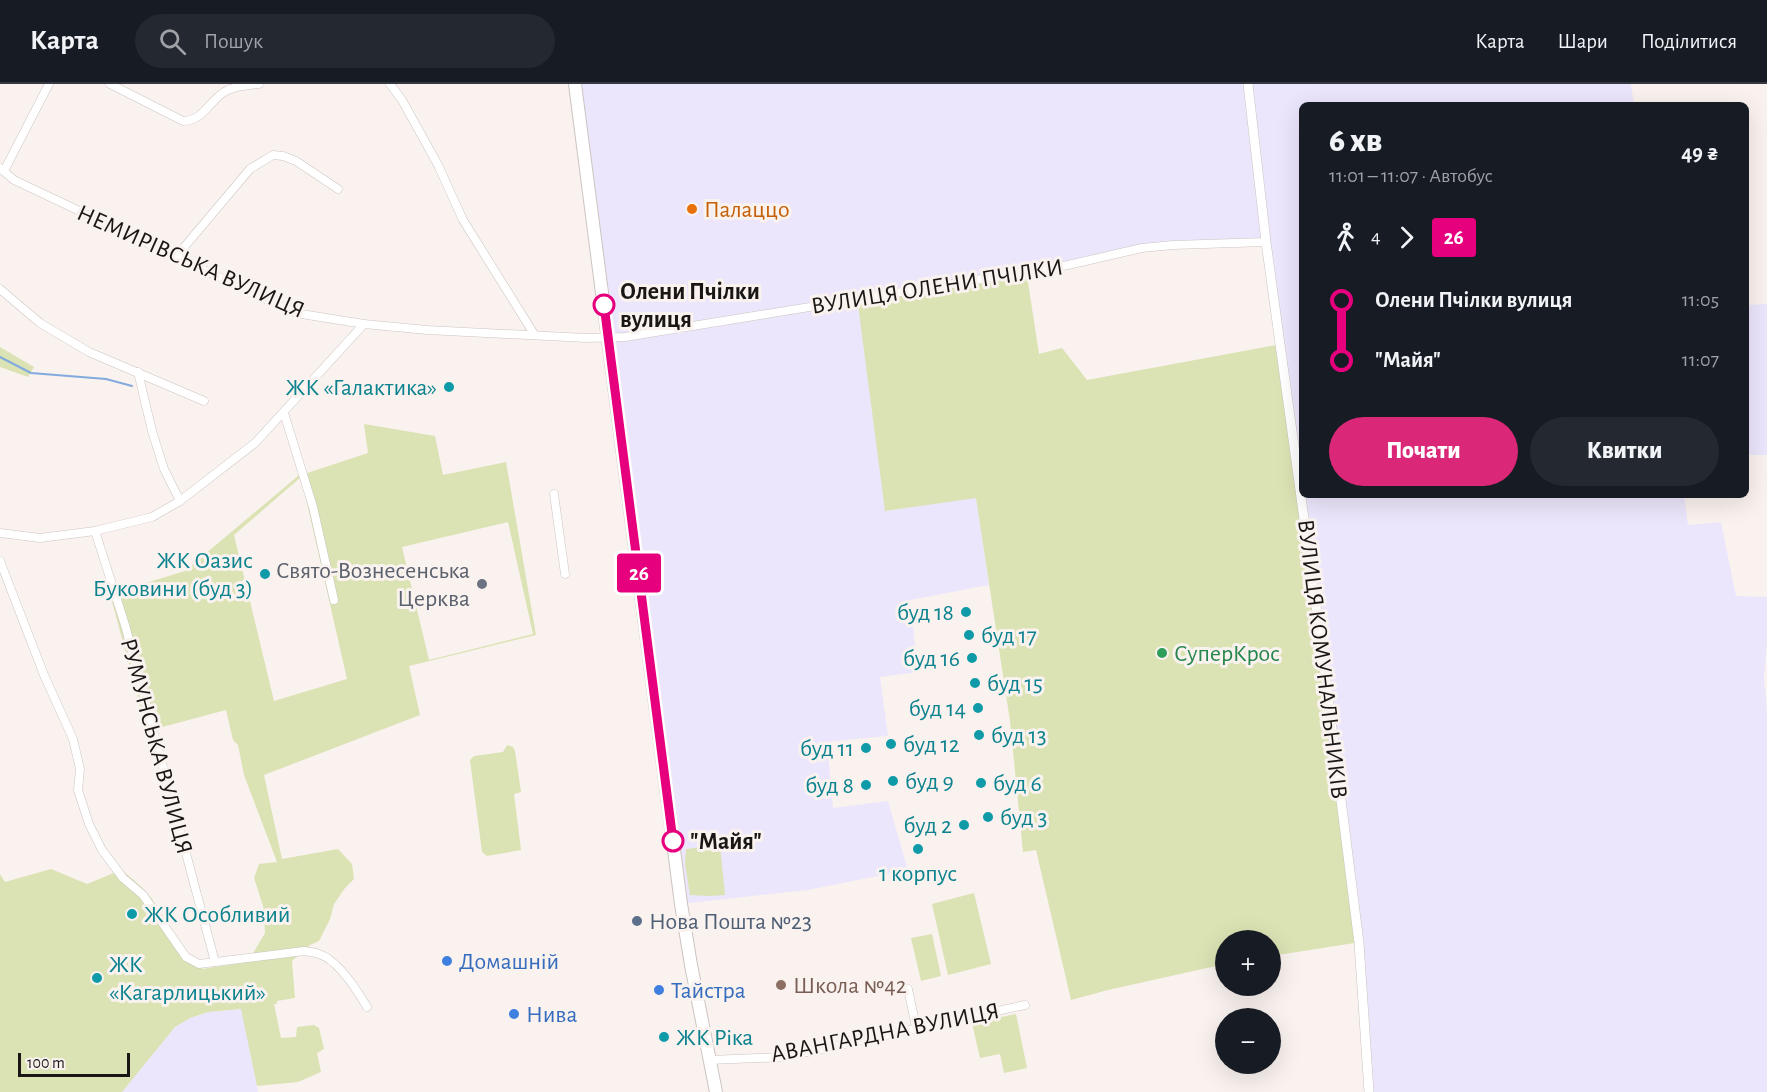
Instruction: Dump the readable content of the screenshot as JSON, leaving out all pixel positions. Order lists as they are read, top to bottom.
{
  "streets": {
    "street": [
      "НЕМИРІВСЬКА ВУЛИЦЯ",
      "ВУЛИЦЯ ОЛЕНИ ПЧІЛКИ",
      "ВУЛИЦЯ КОМУНАЛЬНИКІВ",
      "РУМУНСЬКА ВУЛИЦЯ",
      "АВАНГАРДНА ВУЛИЦЯ"
    ]
  },
  "crossings": [
    ["НЕМИРІВСЬКА ВУЛИЦЯ", "ВУЛИЦЯ ОЛЕНИ ПЧІЛКИ"],
    ["ВУЛИЦЯ ОЛЕНИ ПЧІЛКИ", "ВУЛИЦЯ КОМУНАЛЬНИКІВ"]
  ],
  "places": [
    "Палаццо",
    "Олени Пчілки вулиця",
    "ЖК «Галактика»",
    "ЖК Оазис Буковини (буд 3)",
    "Свято-Вознесенська Церква",
    "буд 18",
    "буд 17",
    "СуперКрос",
    "буд 16",
    "буд 15",
    "буд 14",
    "буд 13",
    "буд 12",
    "буд 11",
    "буд 9",
    "буд 6",
    "буд 8",
    "буд 3",
    "буд 2",
    "\"Майя\"",
    "1 корпус",
    "ЖК Особливий",
    "Нова Пошта №23",
    "Домашній",
    "ЖК «Кагарлицький»",
    "Школа №42",
    "Тайстра",
    "Нива",
    "ЖК Ріка"
  ],
  "lines": ["bus line 26"],
  "scale_bar": "100 m",
  "page": {
    "header": "Карта",
    "search": "Пошук",
    "nav": ["Карта", "Шари", "Поділитися"],
    "on_map": "26",
    "heading": ["6 хв", "11:01 – 11:07 · Автобус", "49 ₴"],
    "legs": ["4", "26"],
    "list": [
      {
        "name": "Олени Пчілки вулиця",
        "value": "11:05"
      },
      {
        "name": "\"Майя\"",
        "value": "11:07"
      }
    ],
    "buttons": ["Почати", "Квитки"],
    "map_buttons": ["+", "−"],
    "scale": "100 m"
  }
}
